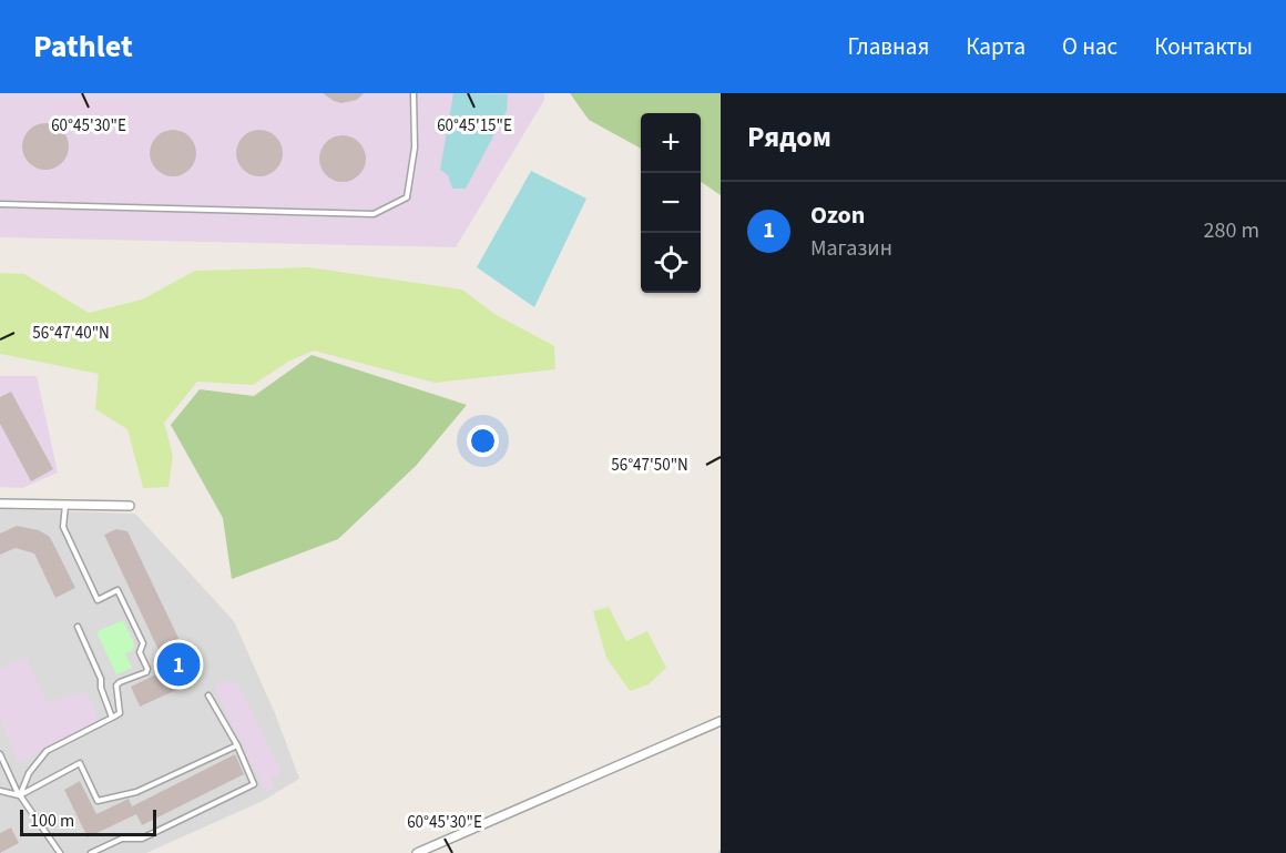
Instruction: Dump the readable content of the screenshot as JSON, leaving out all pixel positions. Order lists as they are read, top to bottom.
{
  "scale_bar": "100 m",
  "page": {
    "header": "Pathlet",
    "nav": [
      "Главная",
      "Карта",
      "О нас",
      "Контакты"
    ],
    "heading": "Рядом",
    "map_buttons": ["+", "−"],
    "list": [
      {
        "mark": "1",
        "name": "Ozon",
        "note": "Магазин",
        "value": "280 m"
      }
    ],
    "pins": "1",
    "scale": "100 m"
  },
  "coordinates": [
    "60°45'15\"E",
    "60°45'30\"E",
    "56°47'40\"N",
    "56°47'50\"N"
  ]
}
